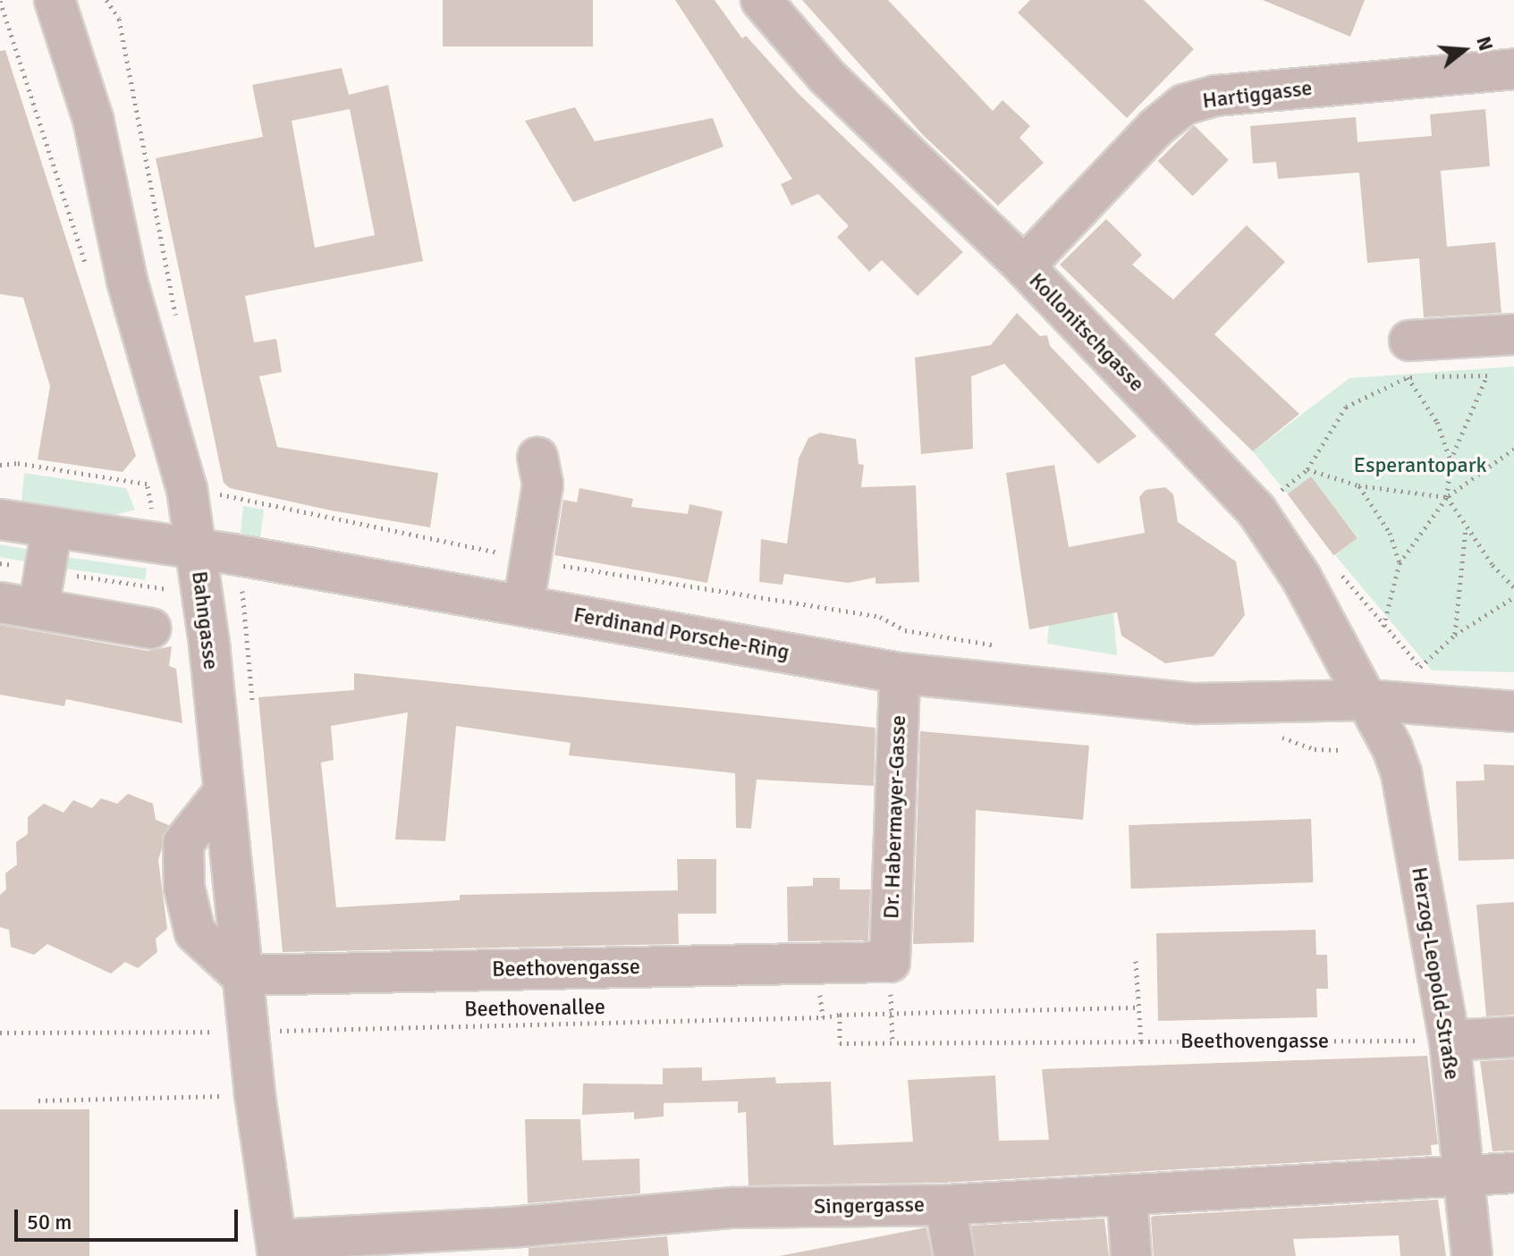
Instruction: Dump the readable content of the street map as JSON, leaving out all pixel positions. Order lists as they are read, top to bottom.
{
  "streets": {
    "street": [
      "Hartiggasse",
      "Kollonitschgasse",
      "Bahngasse",
      "Ferdinand Porsche-Ring",
      "Dr. Habermayer-Gasse",
      "Beethovengasse",
      "Herzog-Leopold-Straße",
      "Singergasse"
    ],
    "path": ["Beethovenallee"]
  },
  "crossings": [
    ["Hartiggasse", "Kollonitschgasse"],
    ["Kollonitschgasse", "Ferdinand Porsche-Ring"],
    ["Kollonitschgasse", "Herzog-Leopold-Straße"],
    ["Bahngasse", "Ferdinand Porsche-Ring"],
    ["Bahngasse", "Beethovengasse"],
    ["Bahngasse", "Beethovenallee"],
    ["Bahngasse", "Singergasse"],
    ["Ferdinand Porsche-Ring", "Dr. Habermayer-Gasse"],
    ["Ferdinand Porsche-Ring", "Herzog-Leopold-Straße"],
    ["Dr. Habermayer-Gasse", "Beethovengasse"],
    ["Beethovengasse", "Herzog-Leopold-Straße"],
    ["Beethovengasse", "Beethovenallee"],
    ["Herzog-Leopold-Straße", "Singergasse"]
  ],
  "parks": ["Esperantopark"],
  "scale_bar": "50 m",
  "north": "right"
}
